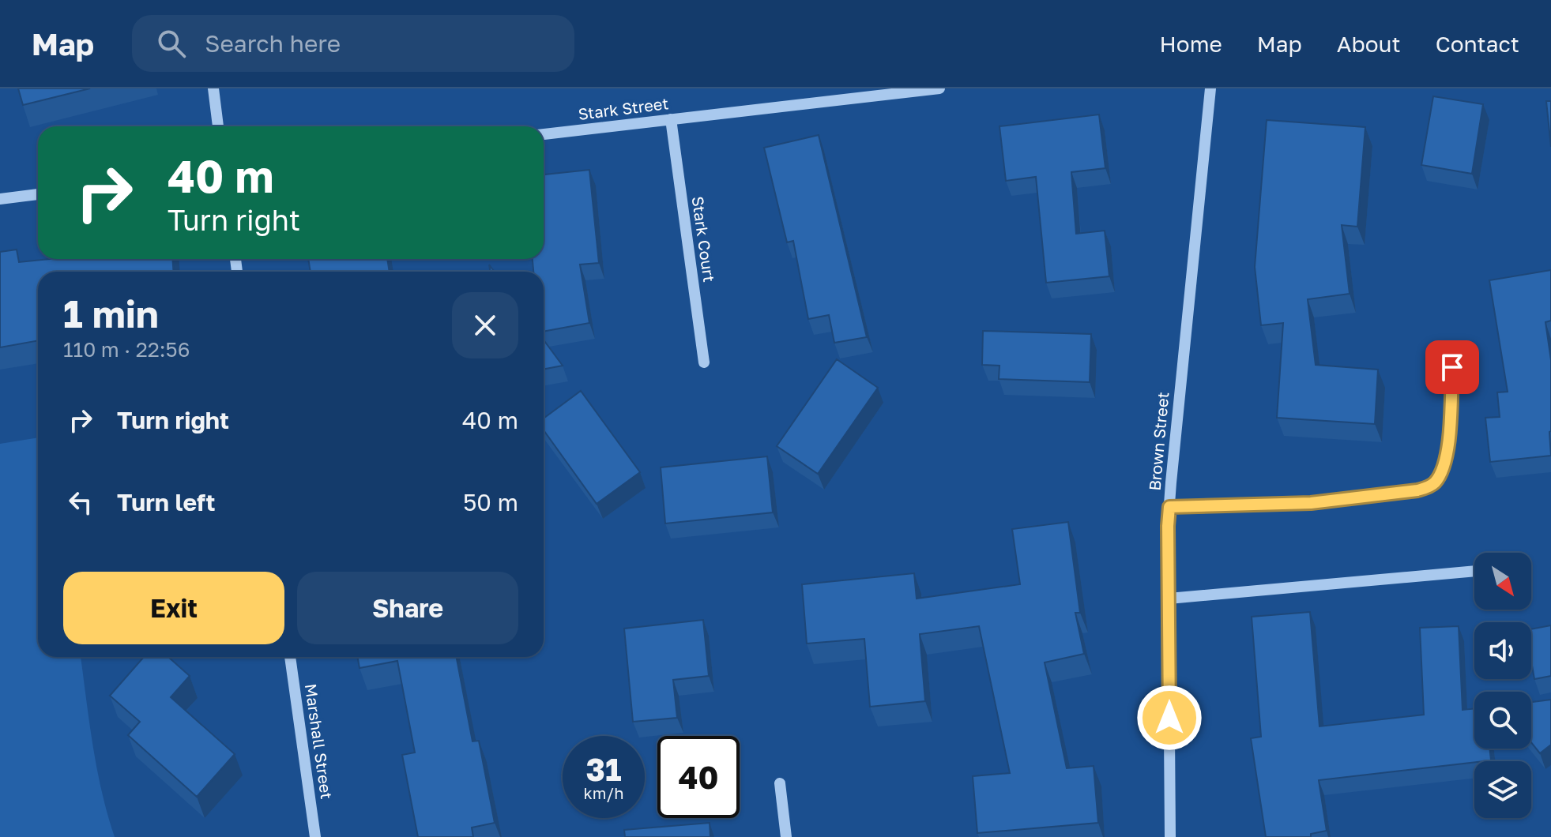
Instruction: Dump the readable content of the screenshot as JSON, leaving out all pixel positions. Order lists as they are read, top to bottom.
{
  "streets": {
    "street": [
      "Stark Street",
      "Stark Court",
      "Brown Street",
      "Marshall Street"
    ]
  },
  "crossings": [
    ["Stark Street", "Stark Court"]
  ],
  "north": "bottom right",
  "page": {
    "header": "Map",
    "search": "Search here",
    "nav": [
      "Home",
      "Map",
      "About",
      "Contact"
    ],
    "turn": ["40 m", "Turn right"],
    "heading": ["1 min", "110 m · 22:56"],
    "list": [
      {
        "name": "Turn right",
        "value": "40 m"
      },
      {
        "name": "Turn left",
        "value": "50 m"
      }
    ],
    "buttons": ["Exit", "Share"],
    "speed": "31 km/h",
    "limit": "40"
  }
}
